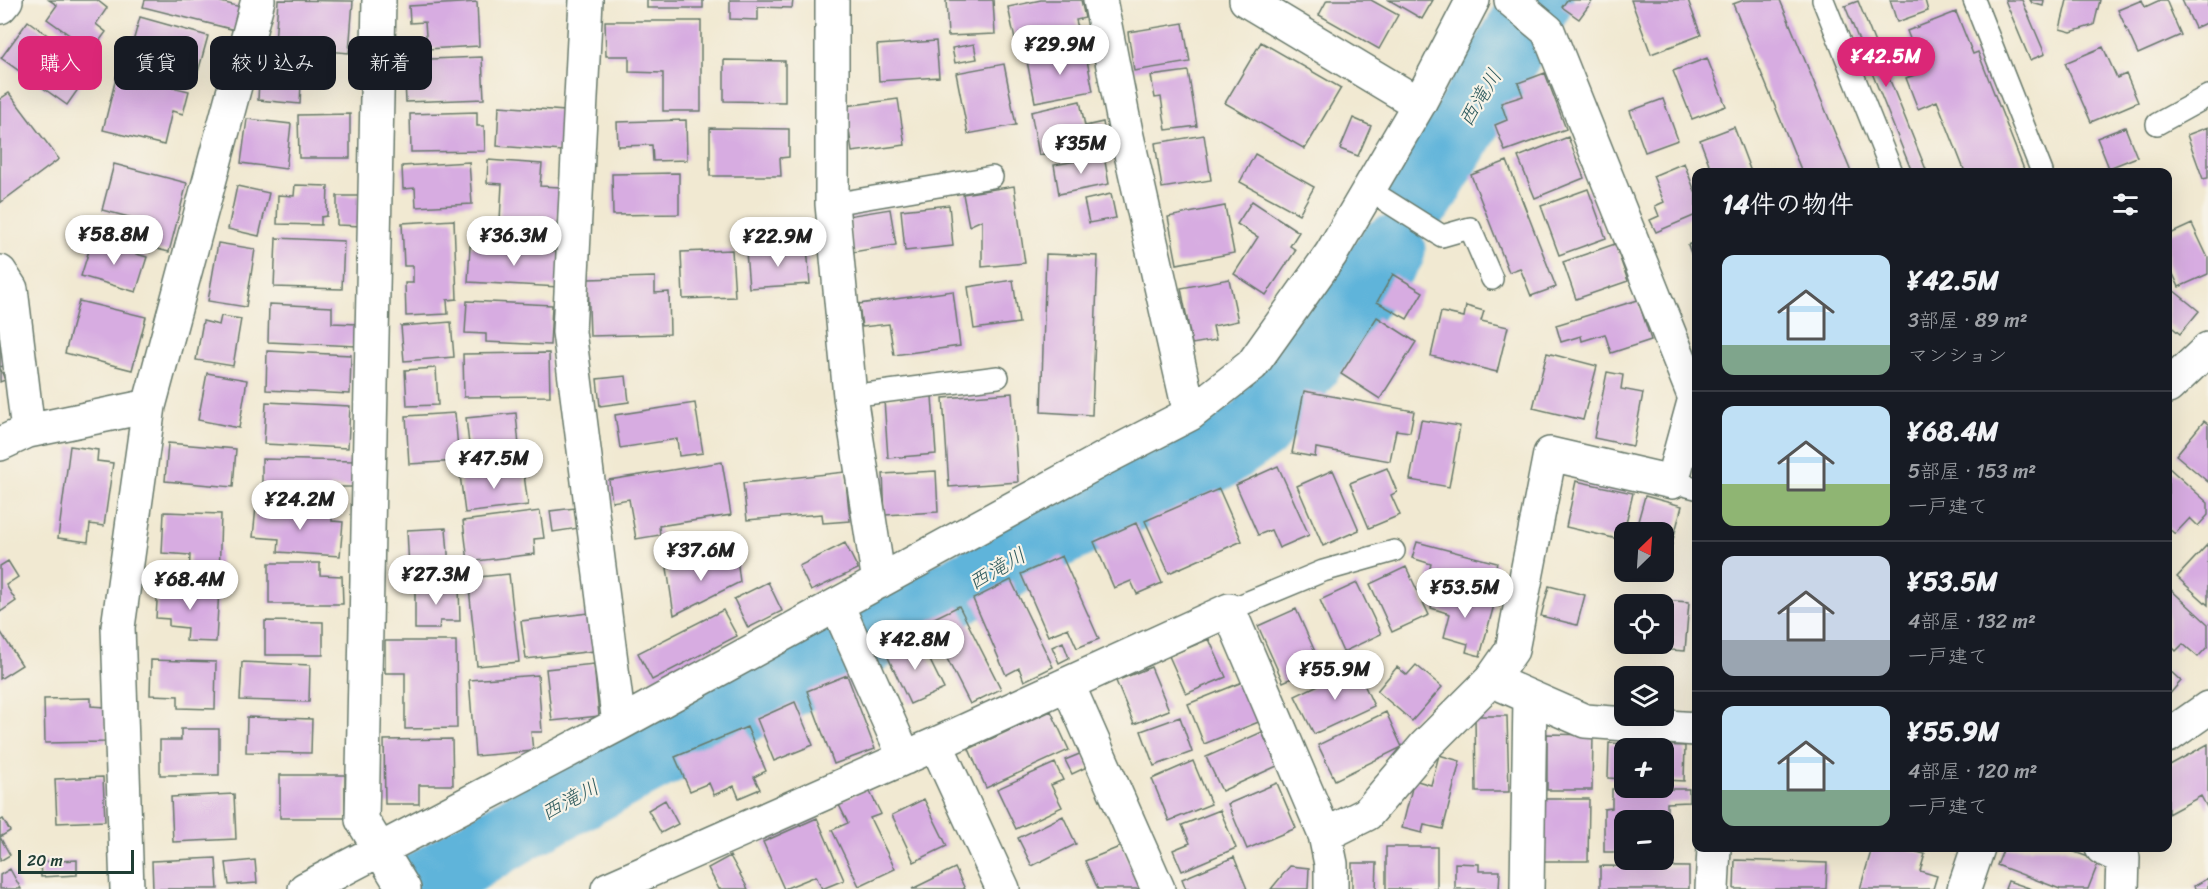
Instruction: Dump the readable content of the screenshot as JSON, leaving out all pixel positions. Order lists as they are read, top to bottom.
{
  "water": ["西滝川"],
  "scale_bar": "20 m",
  "north": "top right",
  "page": {
    "price": [
      "¥29.9M",
      "¥42.5M",
      "¥35M",
      "¥58.8M",
      "¥36.3M",
      "¥22.9M",
      "¥47.5M",
      "¥24.2M",
      "¥37.6M",
      "¥27.3M",
      "¥68.4M",
      "¥53.5M",
      "¥42.8M",
      "¥55.9M"
    ],
    "chip": [
      "購入",
      "賃貸",
      "絞り込み",
      "新着"
    ],
    "heading": "14件の物件",
    "list": [
      {
        "name": "¥42.5M",
        "note": "3部屋 · 89 m² · マンション"
      },
      {
        "name": "¥68.4M",
        "note": "5部屋 · 153 m² · 一戸建て"
      },
      {
        "name": "¥53.5M",
        "note": "4部屋 · 132 m² · 一戸建て"
      },
      {
        "name": "¥55.9M",
        "note": "4部屋 · 120 m² · 一戸建て"
      }
    ],
    "map_buttons": ["+", "−"],
    "scale": "20 m"
  }
}
